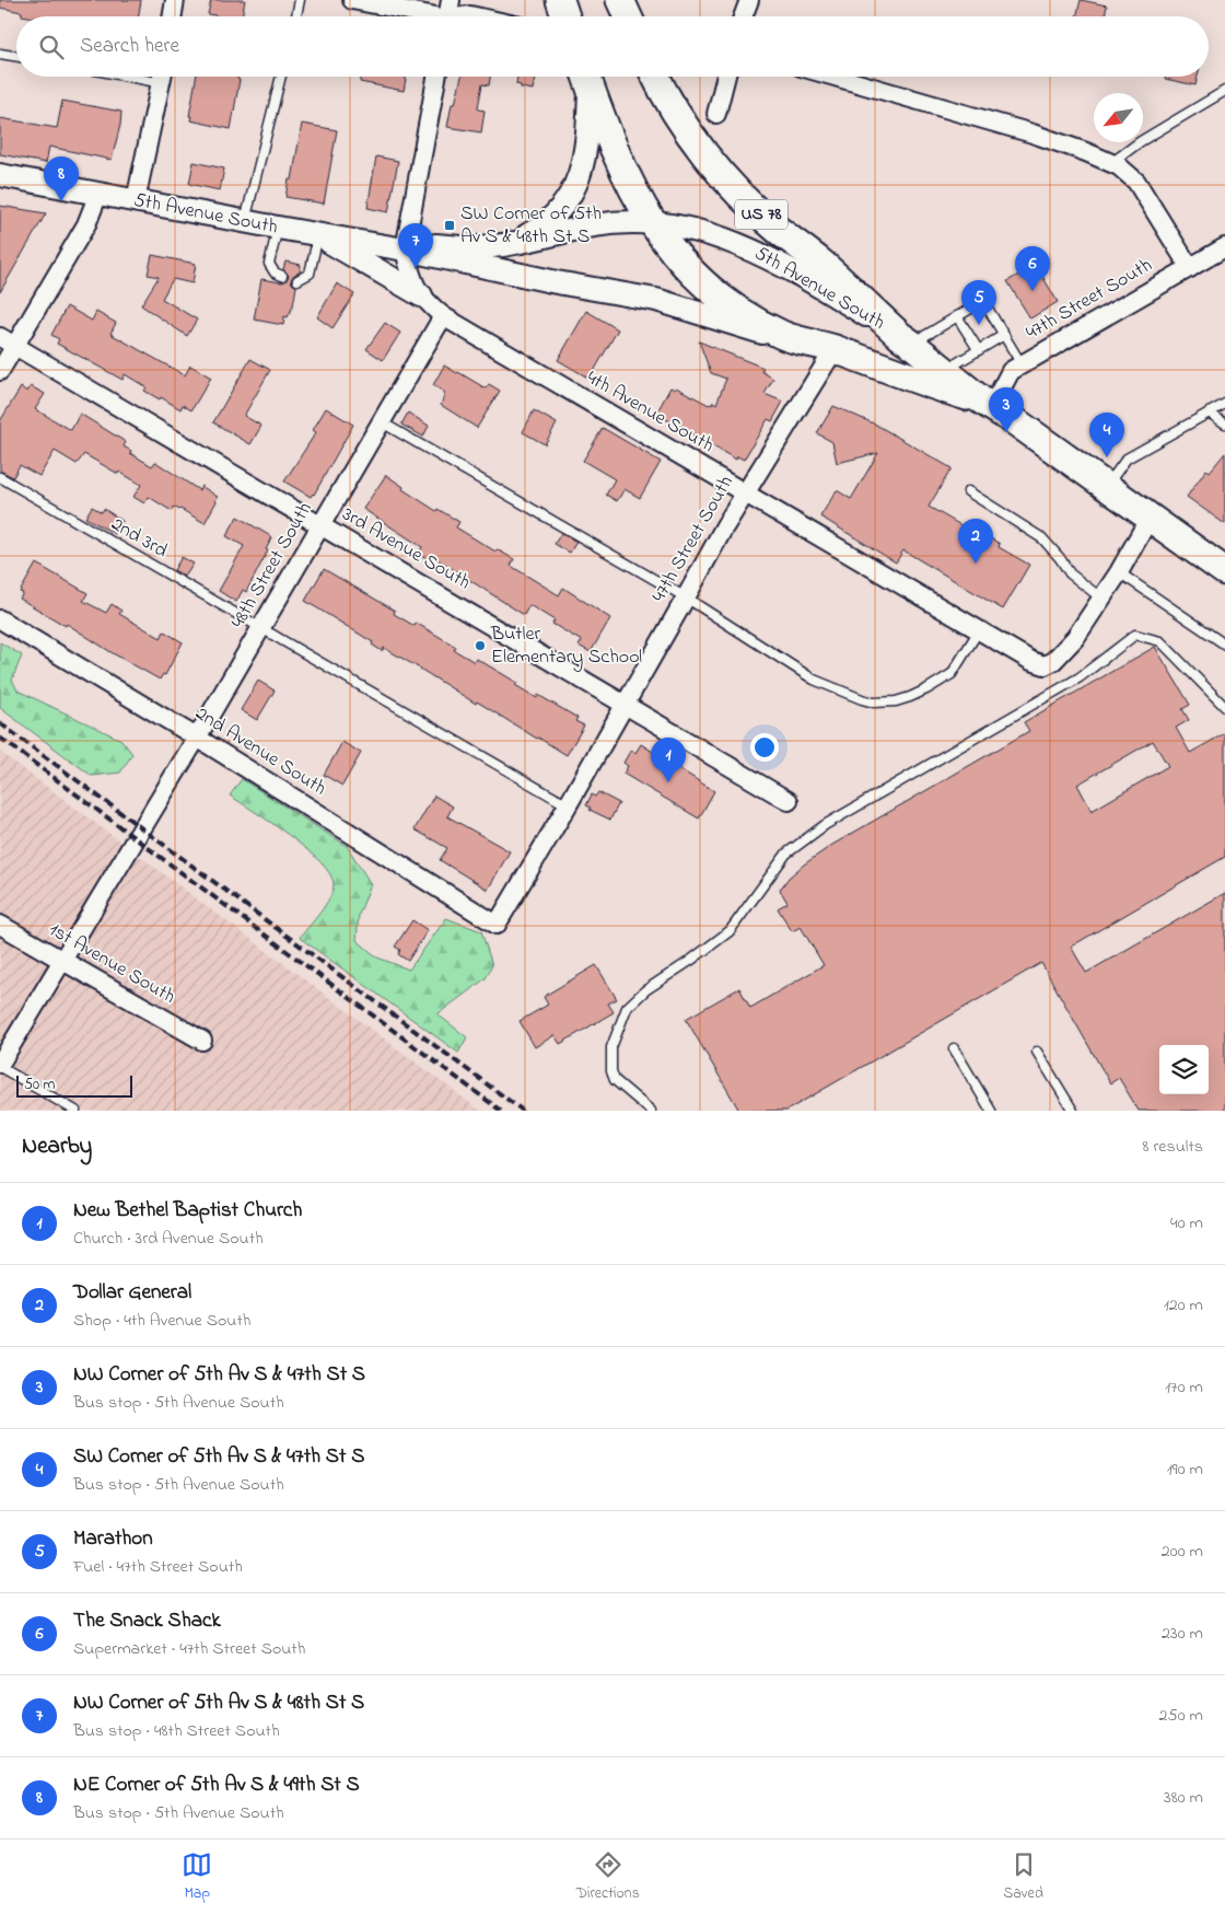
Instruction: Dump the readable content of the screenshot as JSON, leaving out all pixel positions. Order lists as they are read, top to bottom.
{
  "streets": {
    "main road": ["5th Avenue South", "US 78"],
    "street": [
      "47th Street South",
      "4th Avenue South",
      "3rd Avenue South",
      "48th Street South",
      "2nd Avenue South",
      "1st Avenue South"
    ],
    "lane": ["2nd 3rd"]
  },
  "crossings": [
    ["5th Avenue South", "US 78"],
    ["5th Avenue South", "47th Street South"],
    ["47th Street South", "4th Avenue South"],
    ["47th Street South", "2nd 3rd"],
    ["47th Street South", "3rd Avenue South"],
    ["47th Street South", "2nd Avenue South"],
    ["4th Avenue South", "48th Street South"],
    ["2nd 3rd", "48th Street South"],
    ["3rd Avenue South", "48th Street South"],
    ["48th Street South", "2nd Avenue South"],
    ["48th Street South", "1st Avenue South"]
  ],
  "places": {
    "transit": ["SW Corner of 5th Av S & 48th St S"],
    "other": ["Butler Elementary School"]
  },
  "scale_bar": "50 m",
  "north": "bottom left",
  "page": {
    "search": "Search here",
    "pins": [
      "8",
      "7",
      "6",
      "5",
      "3",
      "4",
      "2",
      "1"
    ],
    "scale": "50 m",
    "heading": ["Nearby", "8 results"],
    "list": [
      {
        "mark": "1",
        "name": "New Bethel Baptist Church",
        "note": "Church · 3rd Avenue South",
        "value": "40 m"
      },
      {
        "mark": "2",
        "name": "Dollar General",
        "note": "Shop · 4th Avenue South",
        "value": "120 m"
      },
      {
        "mark": "3",
        "name": "NW Corner of 5th Av S & 47th St S",
        "note": "Bus stop · 5th Avenue South",
        "value": "170 m"
      },
      {
        "mark": "4",
        "name": "SW Corner of 5th Av S & 47th St S",
        "note": "Bus stop · 5th Avenue South",
        "value": "190 m"
      },
      {
        "mark": "5",
        "name": "Marathon",
        "note": "Fuel · 47th Street South",
        "value": "200 m"
      },
      {
        "mark": "6",
        "name": "The Snack Shack",
        "note": "Supermarket · 47th Street South",
        "value": "230 m"
      },
      {
        "mark": "7",
        "name": "NW Corner of 5th Av S & 48th St S",
        "note": "Bus stop · 48th Street South",
        "value": "250 m"
      },
      {
        "mark": "8",
        "name": "NE Corner of 5th Av S & 49th St S",
        "note": "Bus stop · 5th Avenue South",
        "value": "380 m"
      }
    ],
    "nav": ["Map", "Directions", "Saved"]
  }
}
